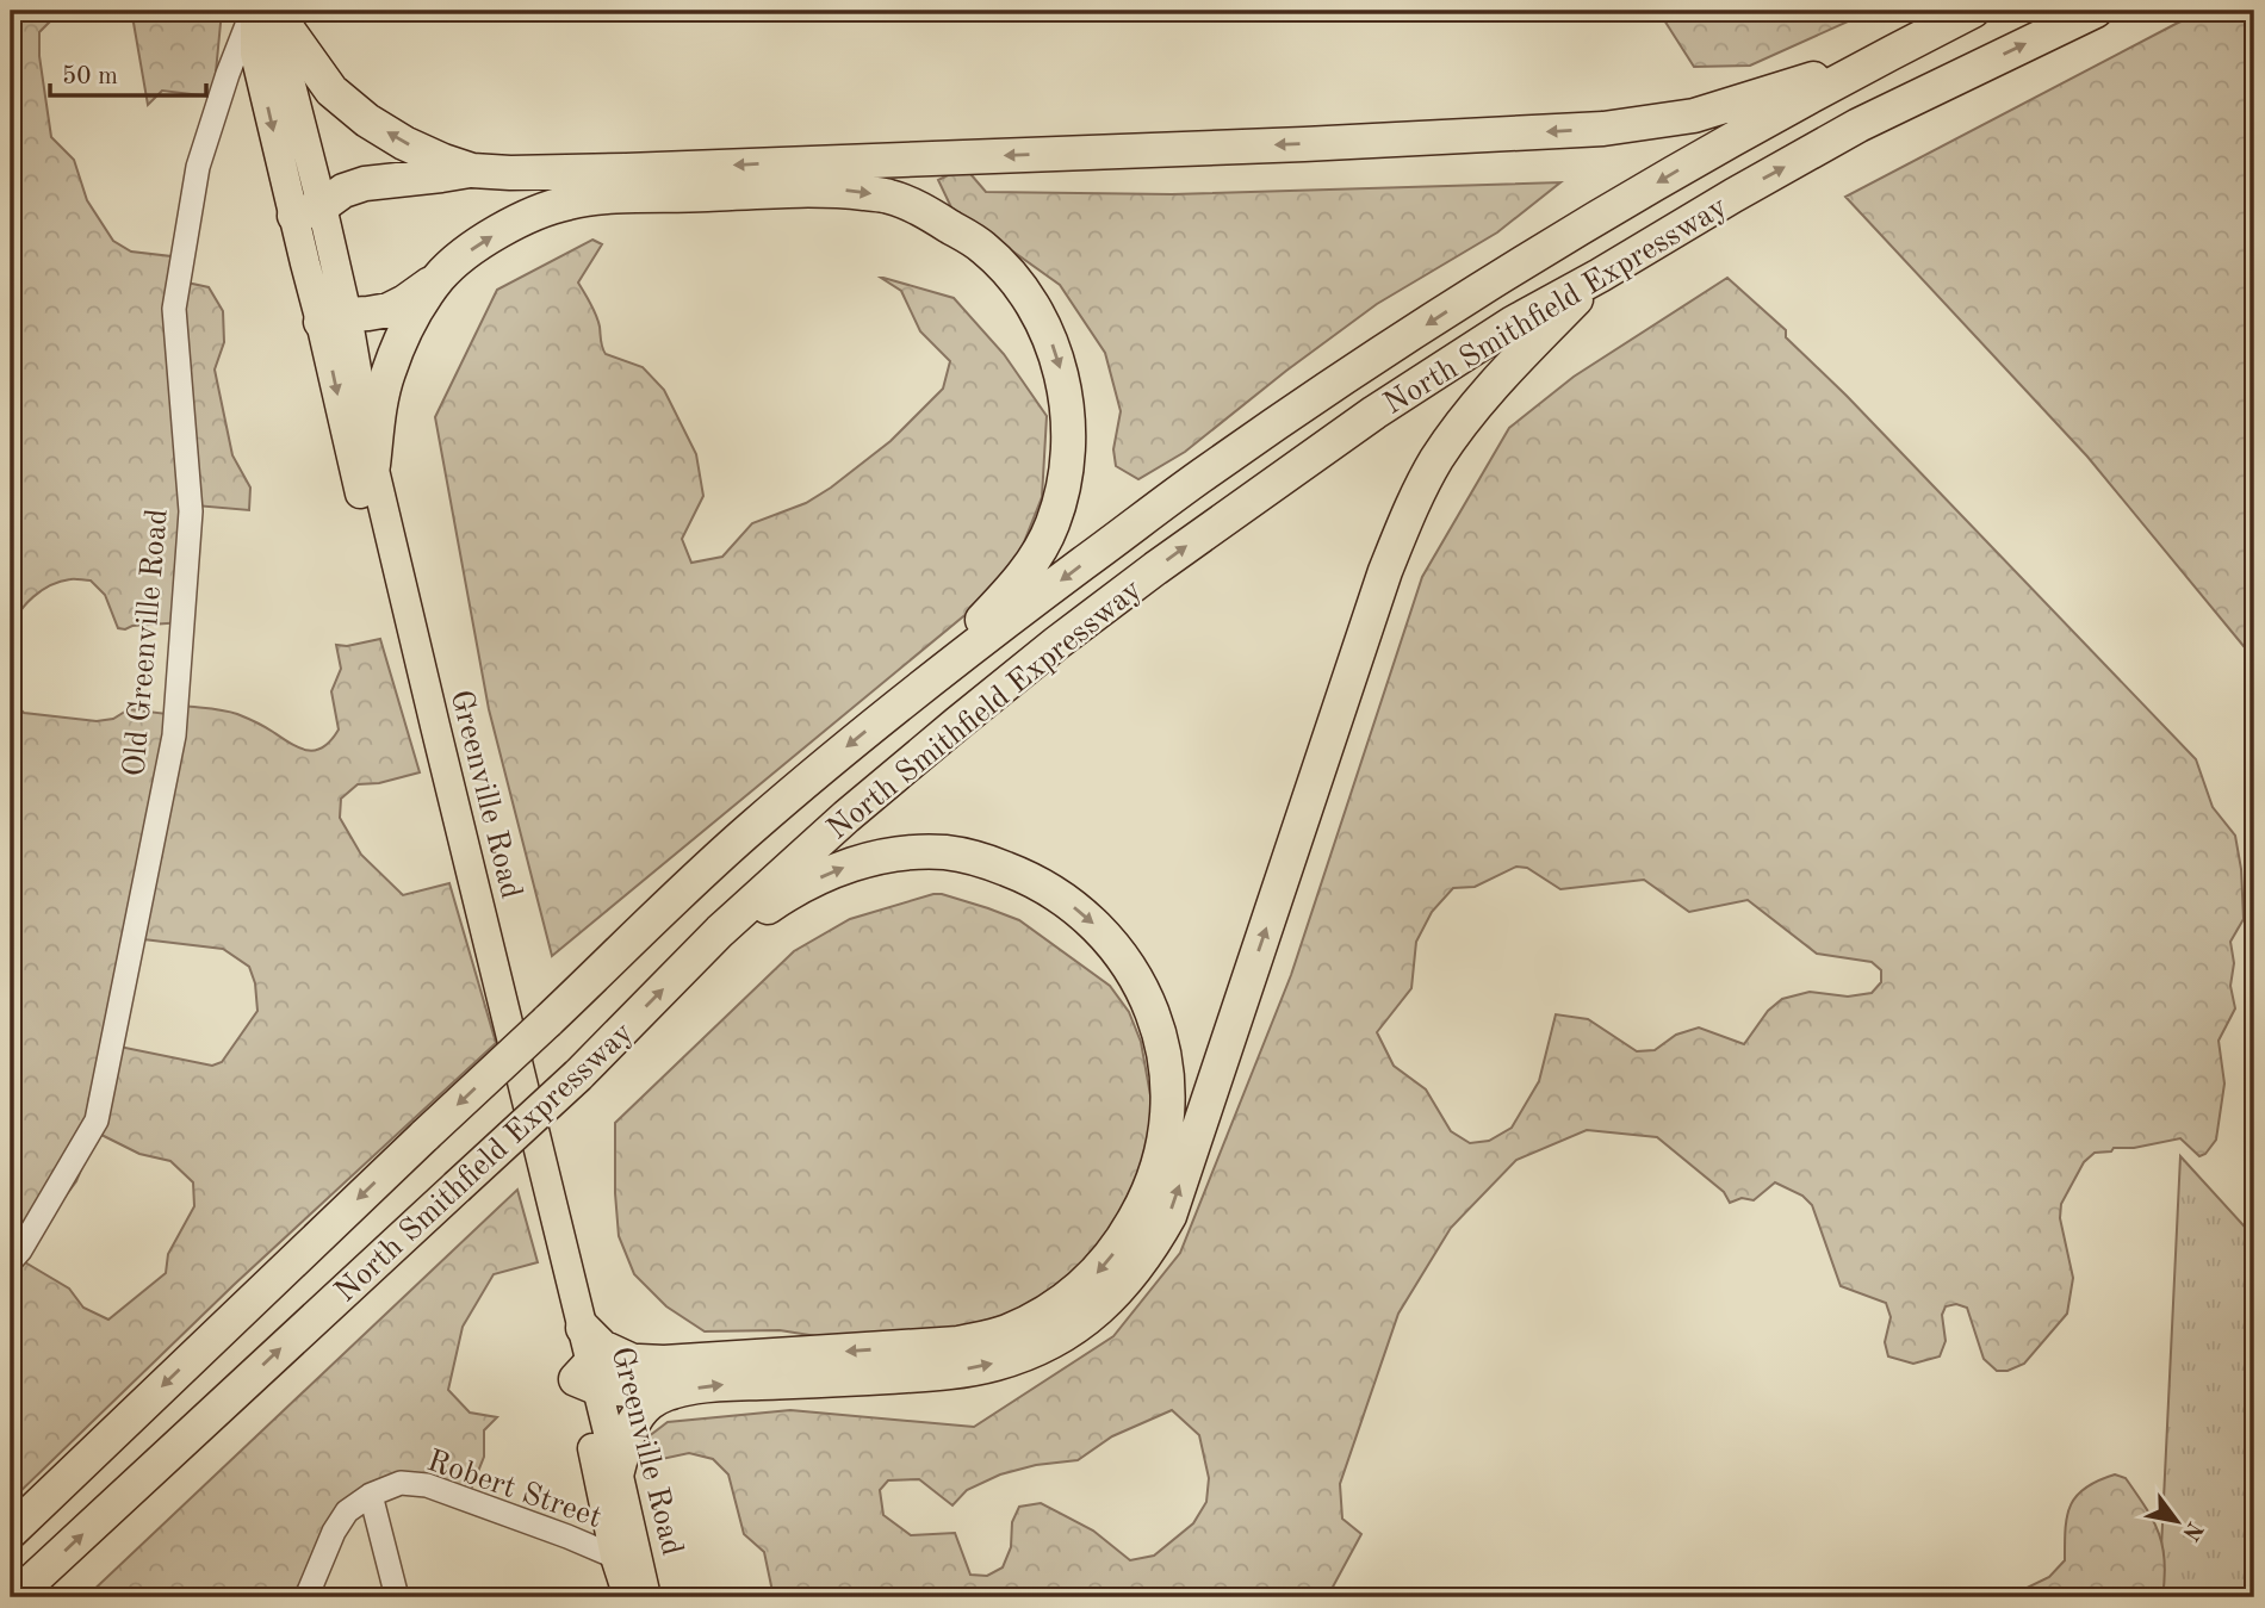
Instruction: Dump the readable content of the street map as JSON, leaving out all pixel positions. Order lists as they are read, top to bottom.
{
  "streets": {
    "highway": ["North Smithfield Expressway"],
    "main road": ["Greenville Road"],
    "street": ["Old Greenville Road", "Robert Street"]
  },
  "crossings": [
    ["Old Greenville Road", "Greenville Road"],
    ["Greenville Road", "Robert Street"]
  ],
  "scale_bar": "50 m",
  "north": "bottom right"
}
